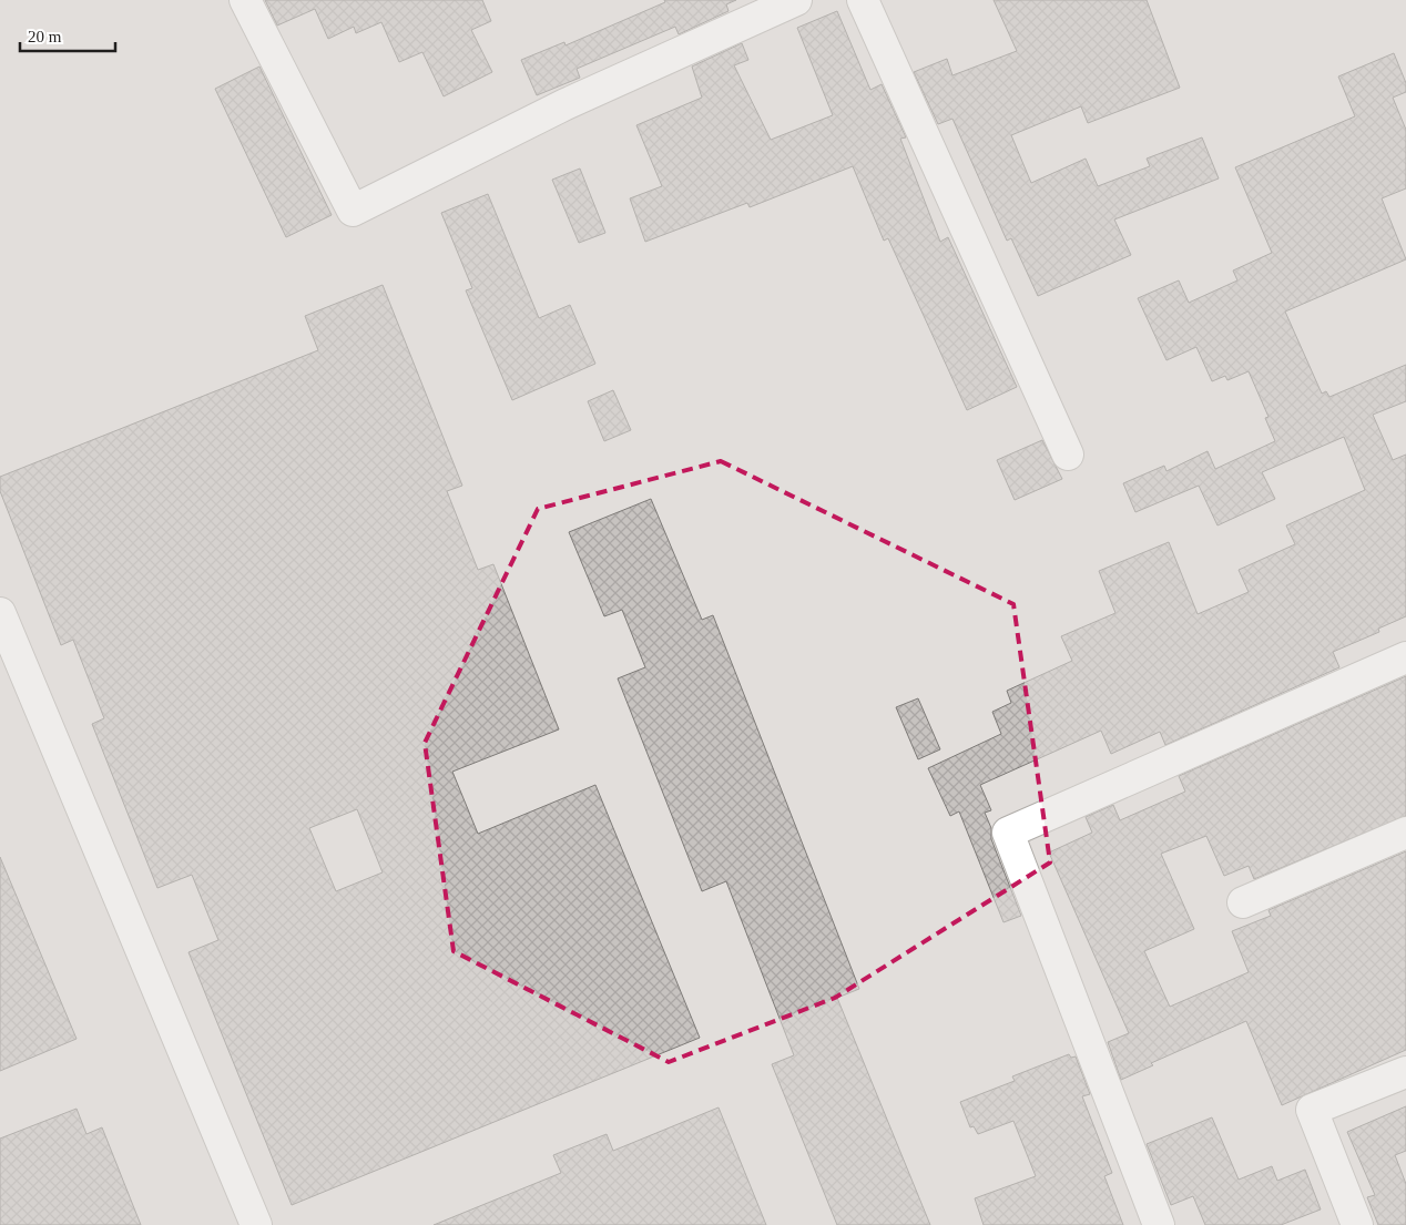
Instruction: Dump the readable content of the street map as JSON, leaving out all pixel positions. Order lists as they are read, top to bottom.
{
  "scale_bar": "20 m"
}
